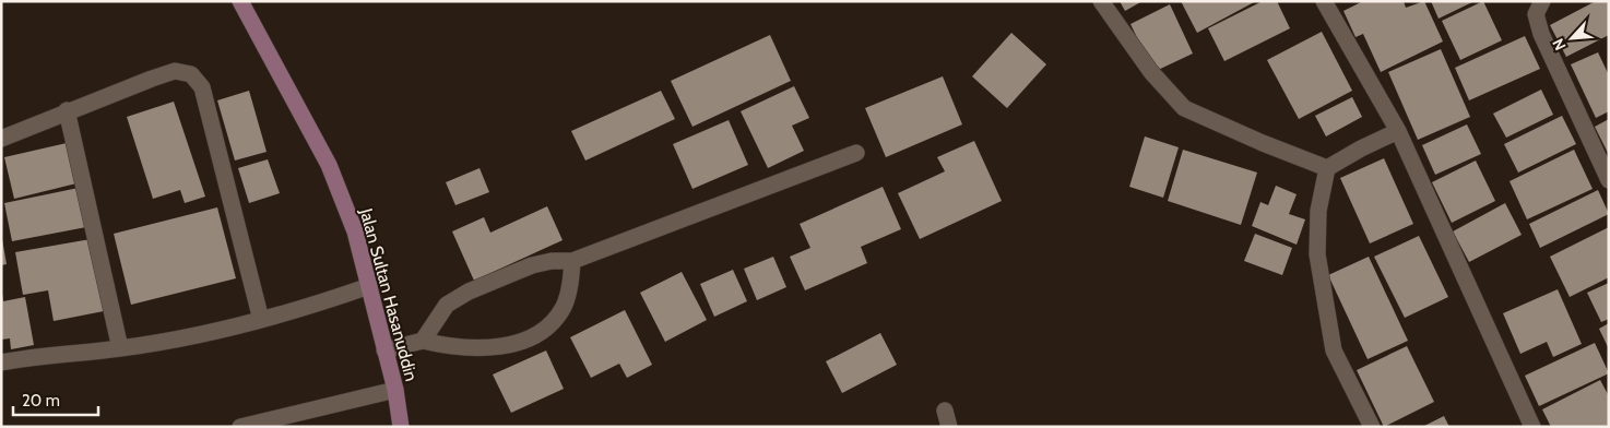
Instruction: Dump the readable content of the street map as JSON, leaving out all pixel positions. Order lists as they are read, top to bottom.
{
  "streets": {
    "street": ["Jalan Sultan Hasanuddin"]
  },
  "scale_bar": "20 m",
  "north": "bottom left"
}
